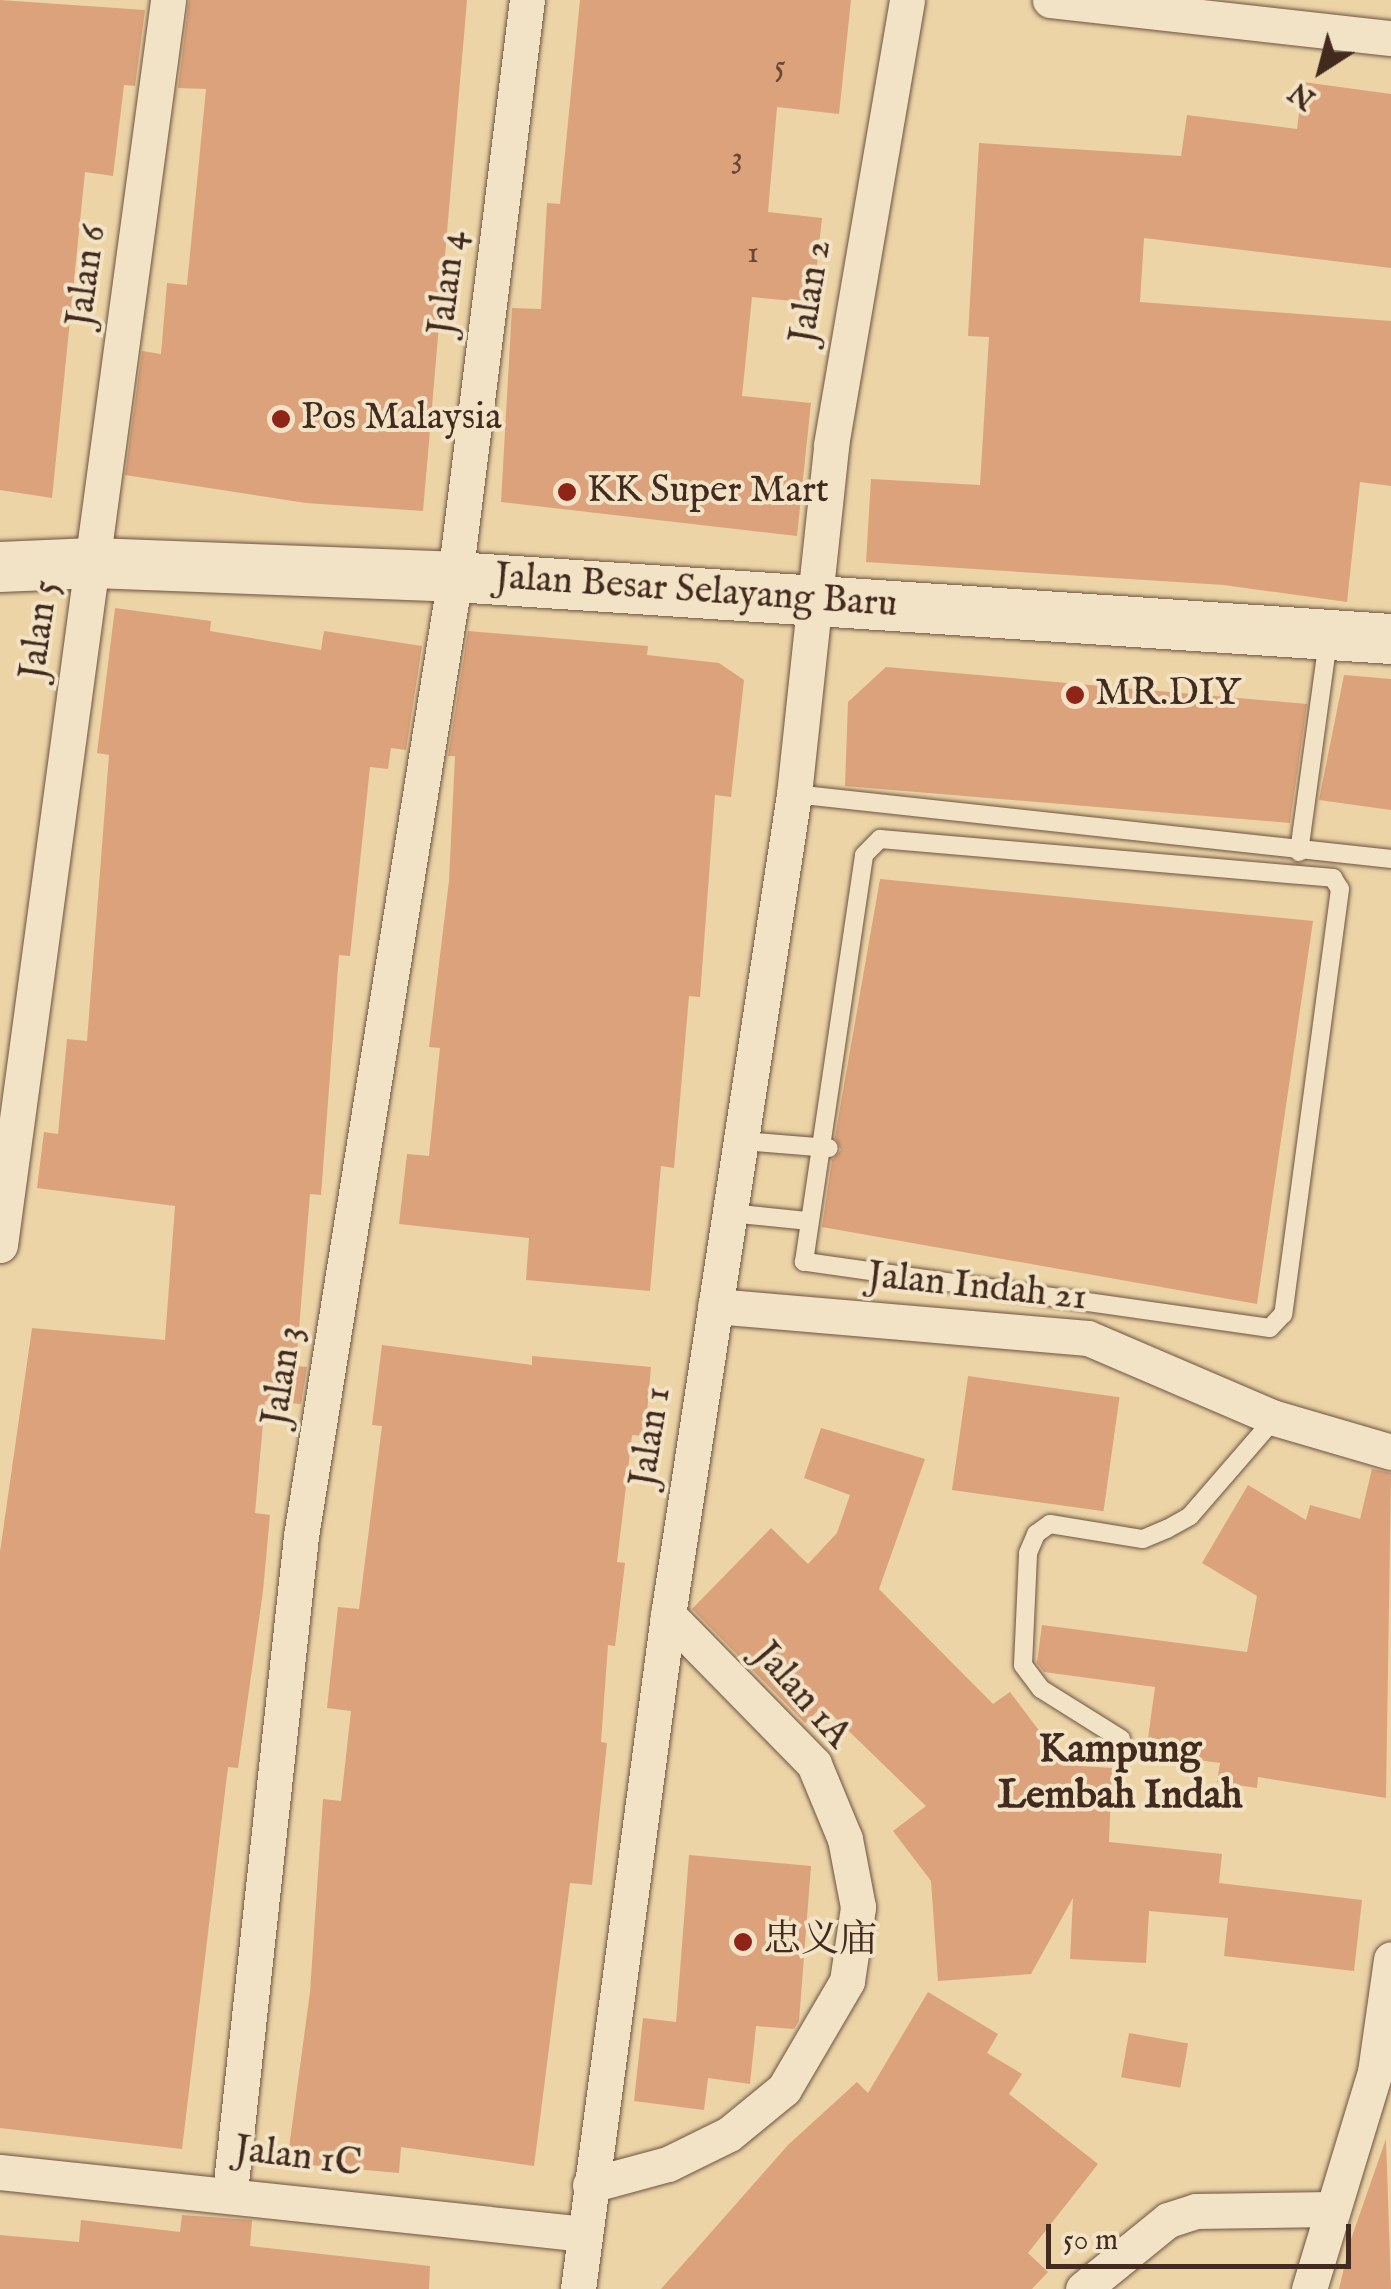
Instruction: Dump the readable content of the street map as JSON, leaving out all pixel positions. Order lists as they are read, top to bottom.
{
  "streets": {
    "street": [
      "Jalan 6",
      "Jalan 4",
      "Jalan 2",
      "Jalan Besar Selayang Baru",
      "Jalan 5",
      "Jalan Indah 21",
      "Jalan 3",
      "Jalan 1",
      "Jalan 1A",
      "Jalan 1C"
    ]
  },
  "crossings": [
    ["Jalan 6", "Jalan Besar Selayang Baru"],
    ["Jalan 6", "Jalan 5"],
    ["Jalan 4", "Jalan Besar Selayang Baru"],
    ["Jalan 4", "Jalan 3"],
    ["Jalan 2", "Jalan Besar Selayang Baru"],
    ["Jalan 2", "Jalan 1"],
    ["Jalan Besar Selayang Baru", "Jalan 5"],
    ["Jalan Besar Selayang Baru", "Jalan 3"],
    ["Jalan Besar Selayang Baru", "Jalan 1"],
    ["Jalan Indah 21", "Jalan 1"],
    ["Jalan 3", "Jalan 1C"],
    ["Jalan 1", "Jalan 1A"],
    ["Jalan 1", "Jalan 1C"]
  ],
  "districts": ["Kampung Lembah Indah"],
  "places": [
    "Pos Malaysia",
    "KK Super Mart",
    "MR.DIY",
    "忠义庙"
  ],
  "house_numbers": ["5", "3", "1"],
  "scale_bar": "50 m",
  "north": "bottom left"
}
